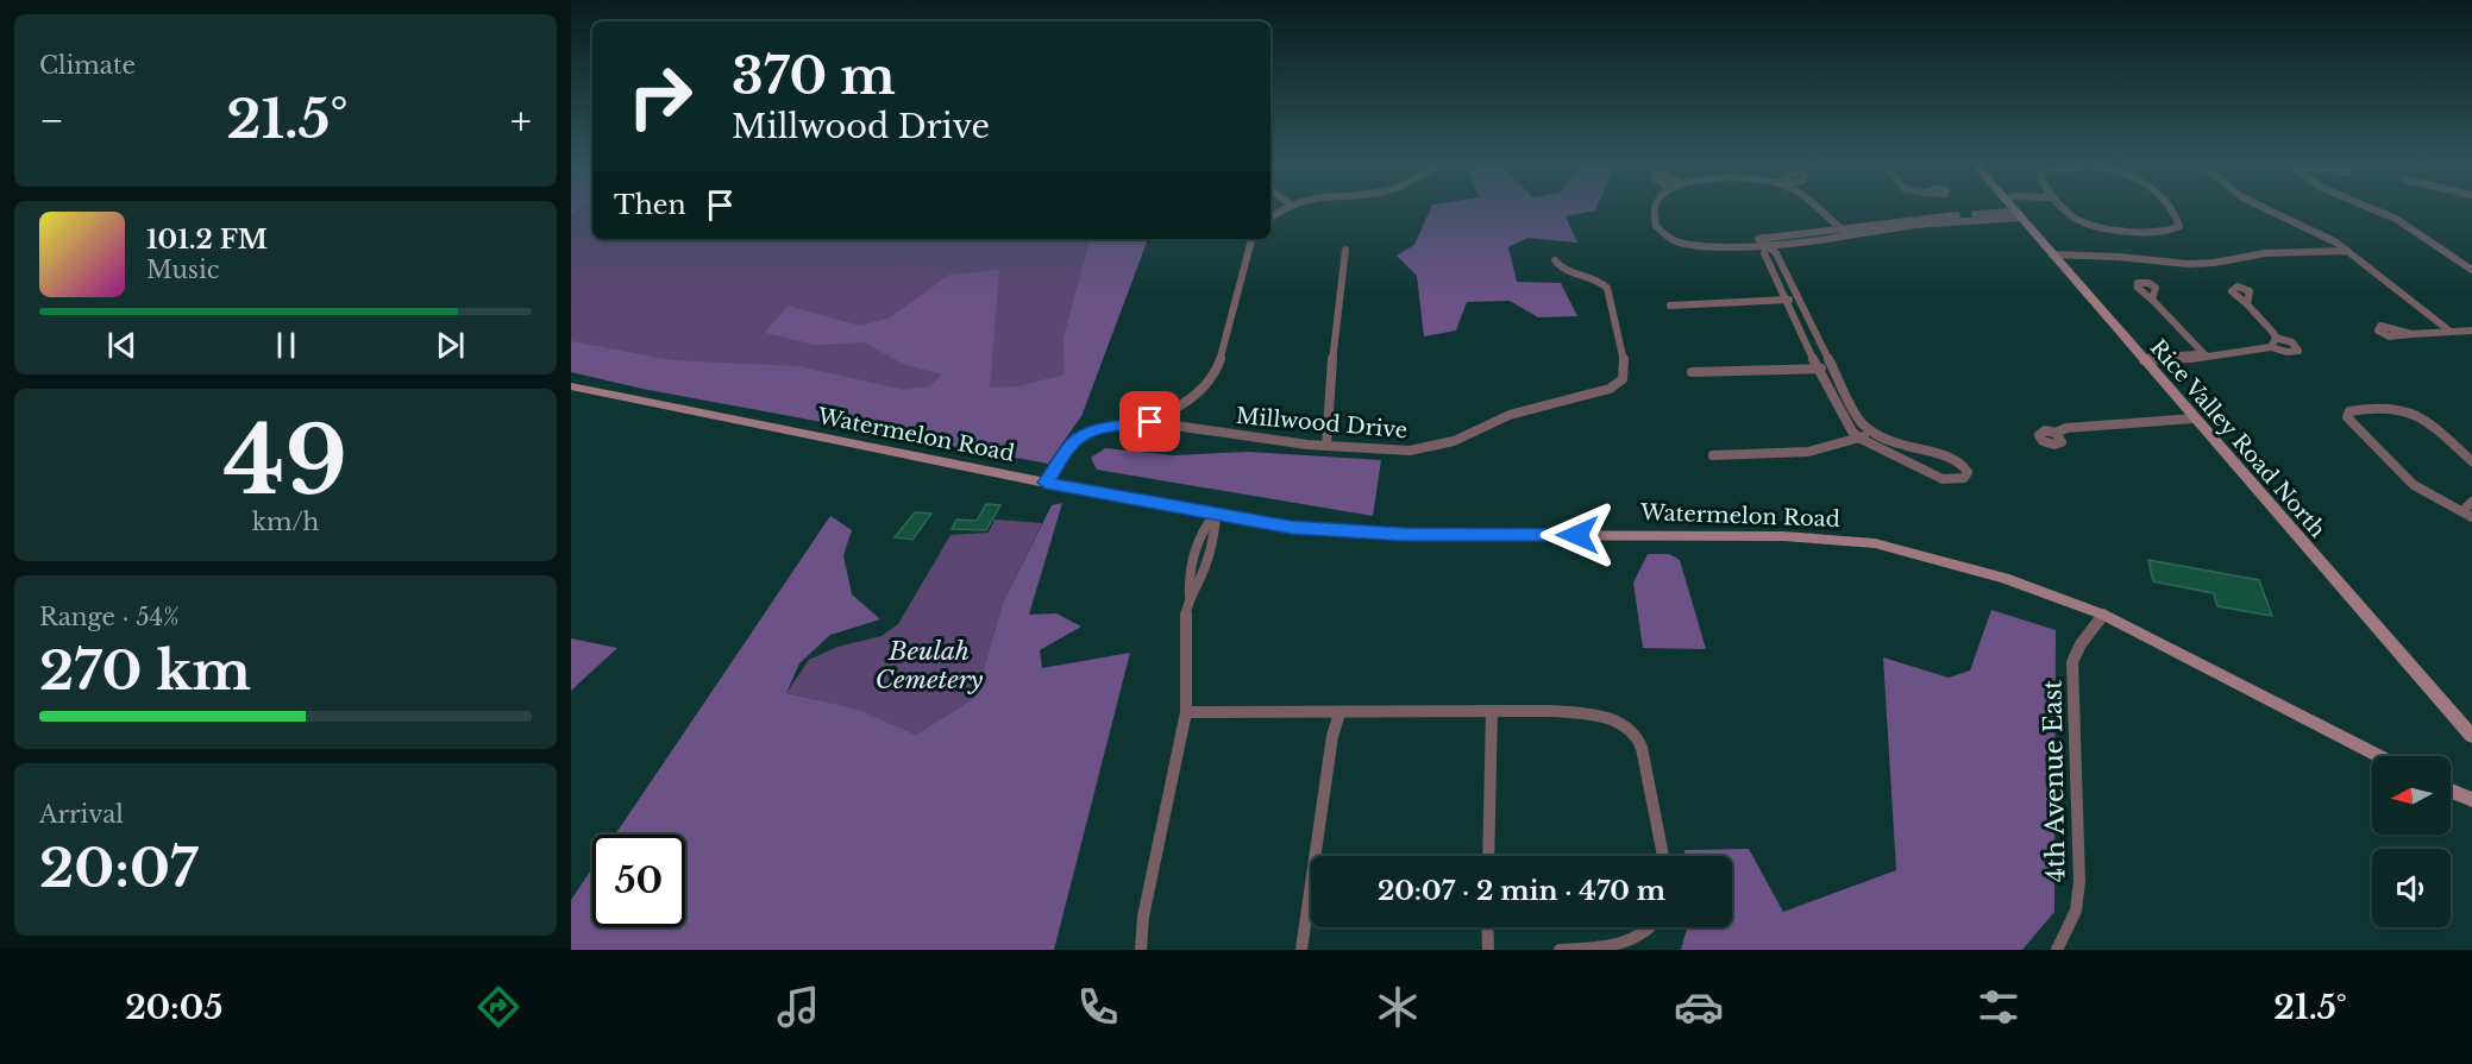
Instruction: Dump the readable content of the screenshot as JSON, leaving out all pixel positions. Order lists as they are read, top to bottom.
{
  "streets": {
    "main road": ["Watermelon Road", "Rice Valley Road North"],
    "street": ["Millwood Drive", "4th Avenue East"]
  },
  "crossings": [
    ["Millwood Drive", "Watermelon Road"],
    ["Watermelon Road", "4th Avenue East"]
  ],
  "parks": ["Beulah Cemetery"],
  "north": "left",
  "page": {
    "tile": [
      "Climate",
      ["49", "km/h"],
      ["Range · 54%", "270 km"],
      ["Arrival", "20:07"]
    ],
    "turn": ["370 m", "Millwood Drive"],
    "heat": ["−", "21.5°", "+"],
    "then": "Then",
    "song": ["101.2 FM", "Music"],
    "limit": "50",
    "trip": "20:07 · 2 min · 470 m",
    "tabs": ["20:05", "21.5°"]
  }
}
